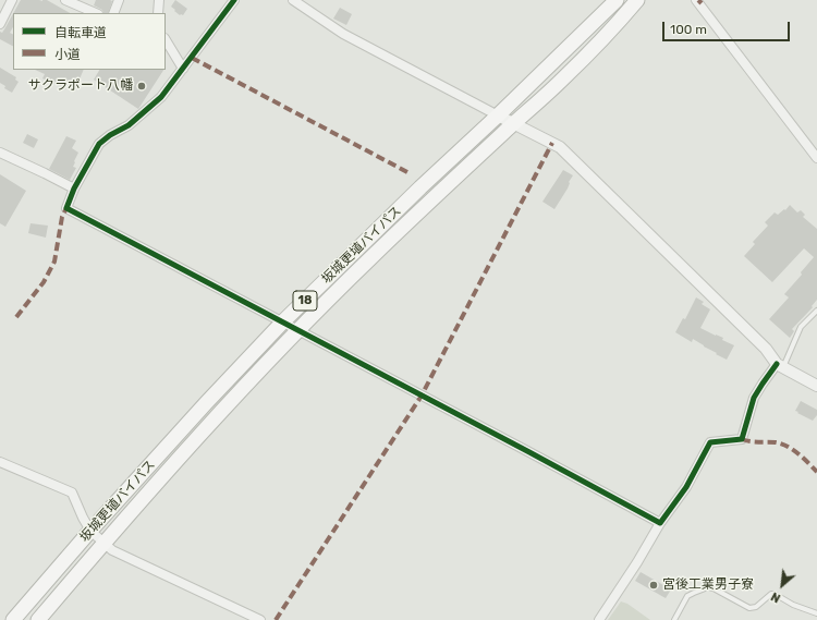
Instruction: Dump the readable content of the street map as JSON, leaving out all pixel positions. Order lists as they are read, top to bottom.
{
  "streets": {
    "highway": ["坂城更埴バイパス", "18"]
  },
  "places": ["サクラポート八幡", "宮後工業男子寮"],
  "legend": ["自転車道", "小道"],
  "scale_bar": "100 m",
  "north": "bottom left"
}
